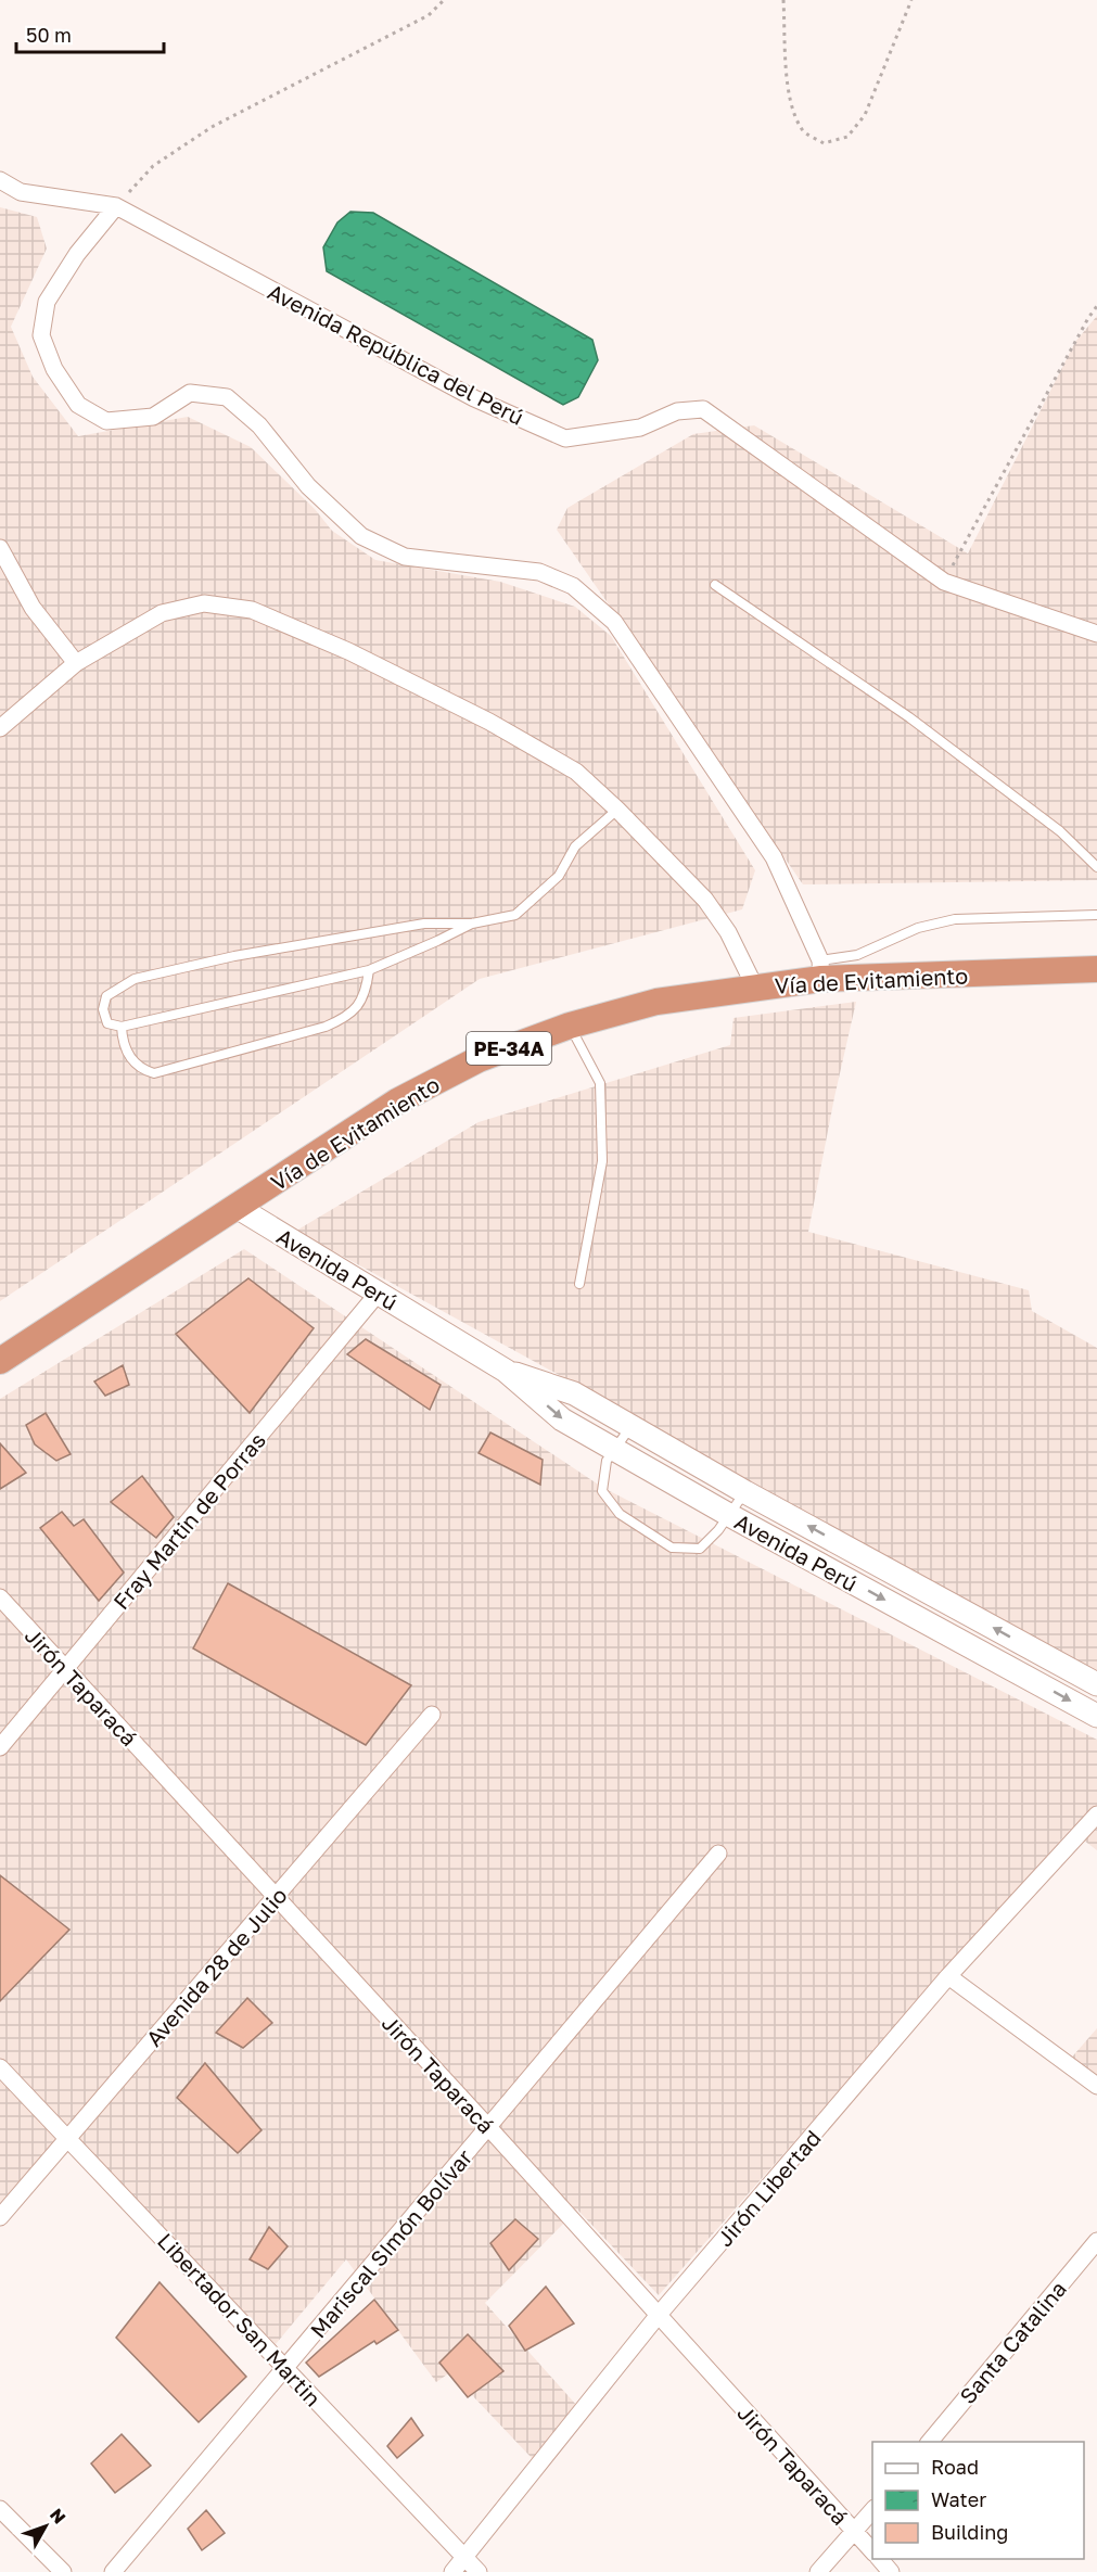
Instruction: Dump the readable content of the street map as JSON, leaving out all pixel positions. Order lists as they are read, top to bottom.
{
  "streets": {
    "highway": ["Vía de Evitamiento", "PE-34A"],
    "main road": ["Avenida Perú"],
    "street": [
      "Avenida República del Perú",
      "Fray Martin de Porras",
      "Jirón Taparacá",
      "Avenida 28 de Julio",
      "Jirón Libertad",
      "Mariscal SImón Bolívar",
      "Libertador San Martin",
      "Santa Catalina"
    ]
  },
  "crossings": [
    ["Vía de Evitamiento", "Avenida Perú"],
    ["Avenida Perú", "Fray Martin de Porras"],
    ["Fray Martin de Porras", "Jirón Taparacá"],
    ["Jirón Taparacá", "Avenida 28 de Julio"],
    ["Jirón Taparacá", "Jirón Libertad"],
    ["Jirón Taparacá", "Mariscal SImón Bolívar"],
    ["Avenida 28 de Julio", "Libertador San Martin"],
    ["Jirón Libertad", "Libertador San Martin"],
    ["Mariscal SImón Bolívar", "Libertador San Martin"]
  ],
  "legend": ["Road", "Water", "Building"],
  "scale_bar": "50 m",
  "north": "top right"
}
